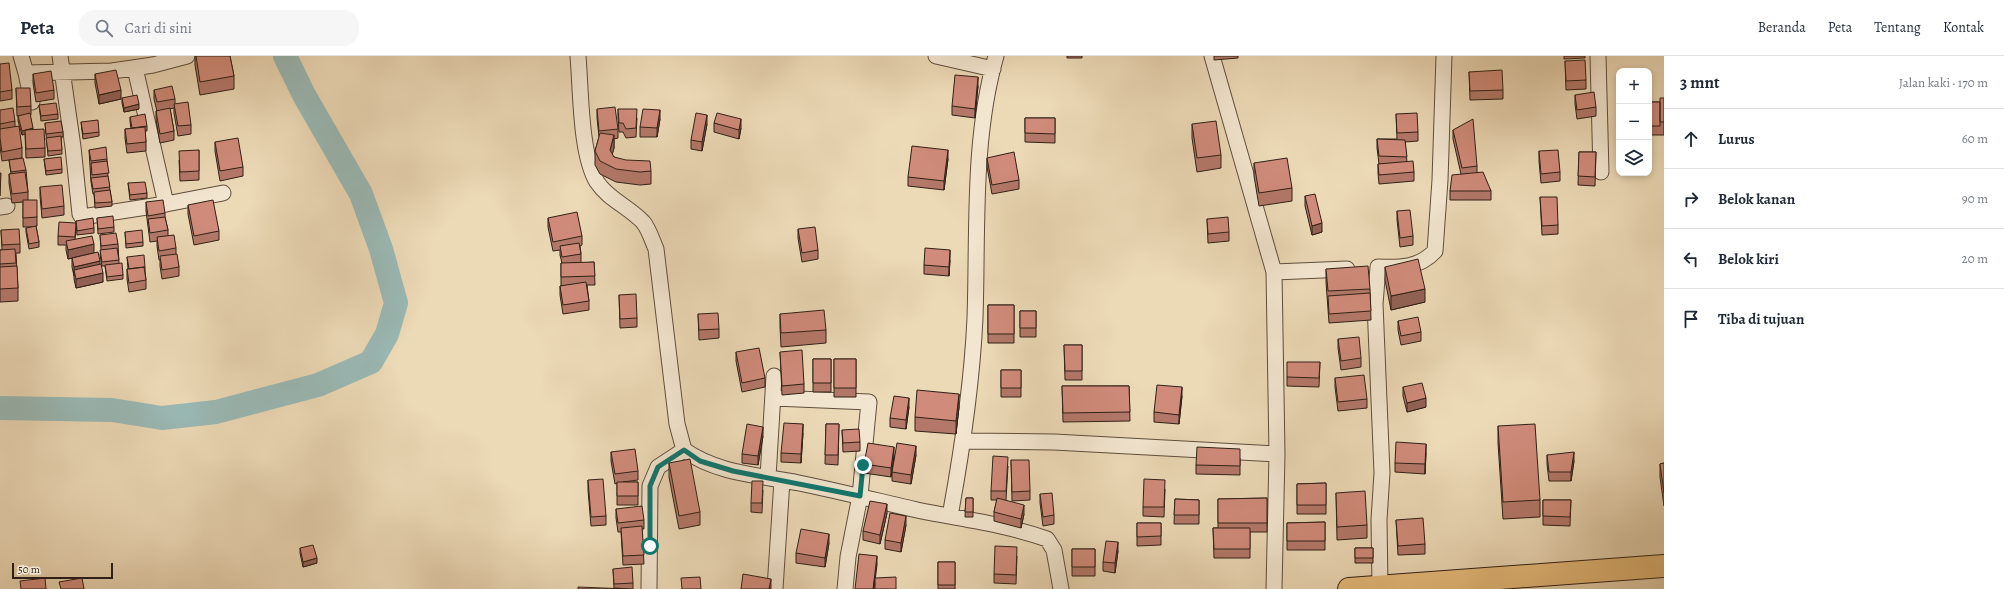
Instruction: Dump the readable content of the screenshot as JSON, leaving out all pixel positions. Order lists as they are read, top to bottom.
{
  "scale_bar": "50 m",
  "page": {
    "header": "Peta",
    "search": "Cari di sini",
    "nav": [
      "Beranda",
      "Peta",
      "Tentang",
      "Kontak"
    ],
    "heading": ["3 mnt", "Jalan kaki · 170 m"],
    "map_buttons": ["+", "−"],
    "list": [
      ["Lurus", "60 m"],
      ["Belok kanan", "90 m"],
      ["Belok kiri", "20 m"],
      "Tiba di tujuan"
    ],
    "scale": "50 m"
  }
}
